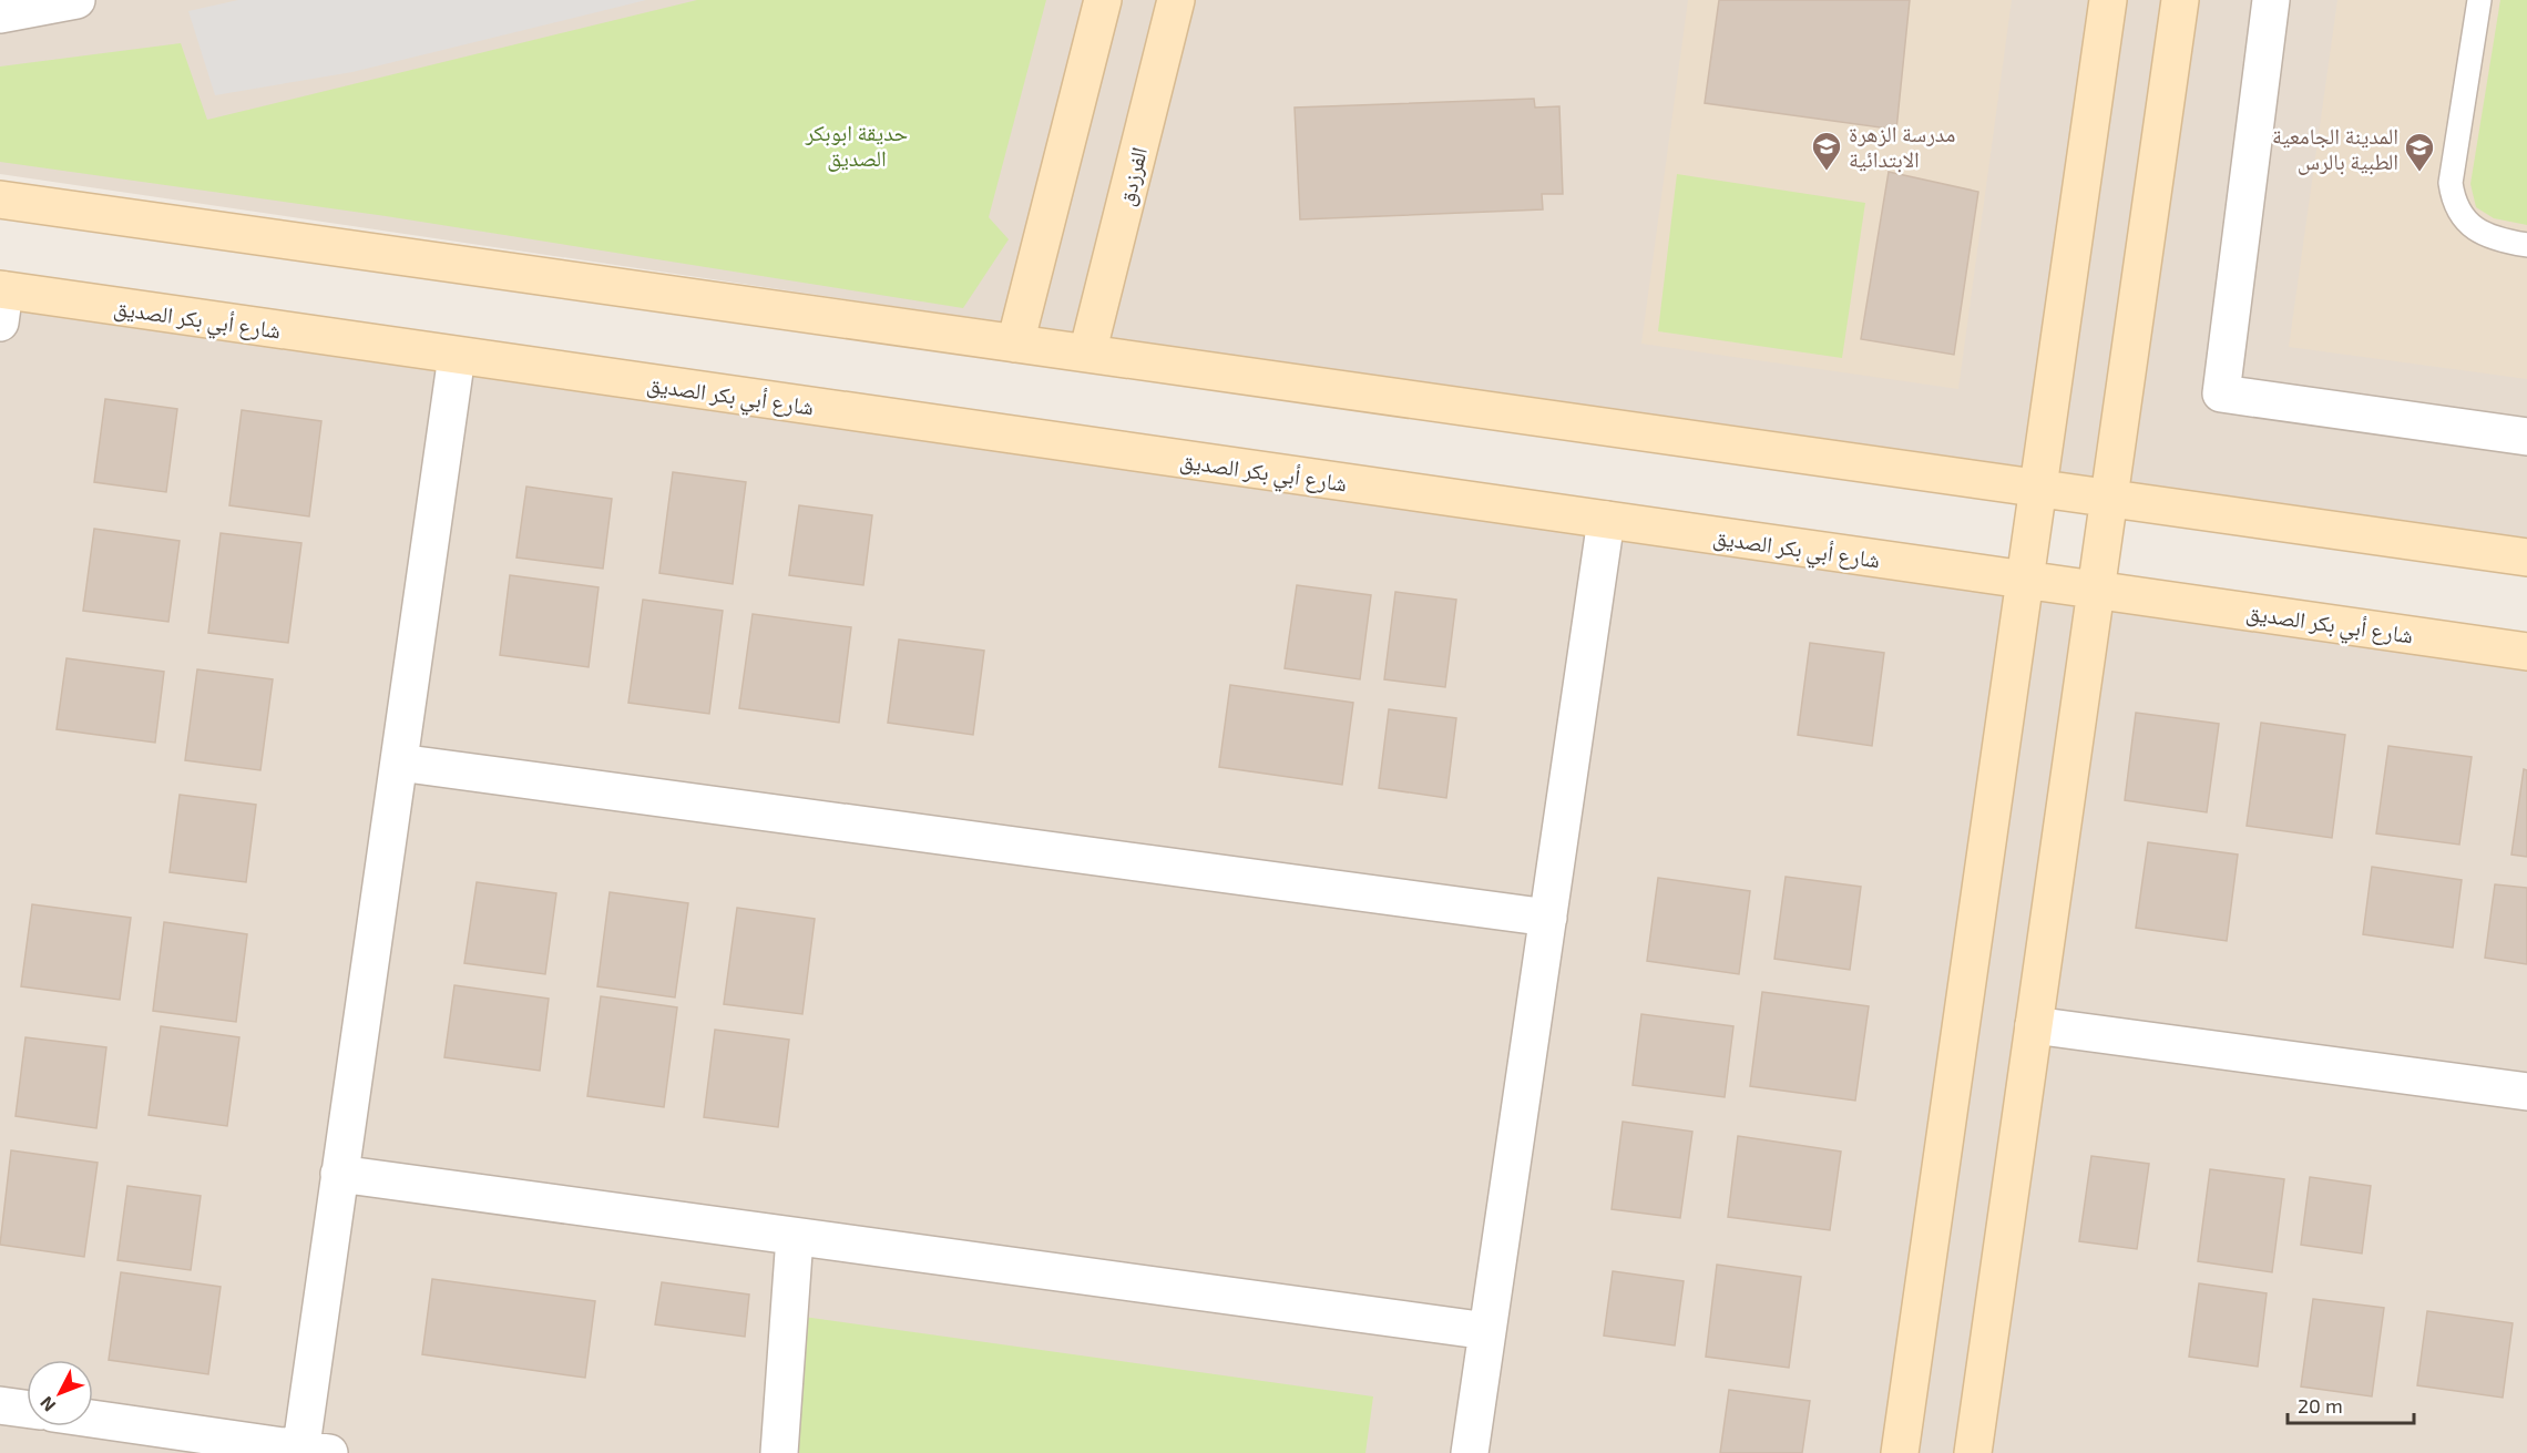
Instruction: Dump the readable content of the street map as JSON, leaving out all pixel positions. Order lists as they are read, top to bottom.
{
  "streets": {
    "street": ["الفرزدق", "شارع أبي بكر الصديق"]
  },
  "parks": ["حديقة ابوبكر الصديق"],
  "places": {
    "school or university": ["مدرسة الزهرة الابتدائية", "المدينة الجامعية الطبية بالرس"]
  },
  "scale_bar": "20 m",
  "north": "bottom left"
}
